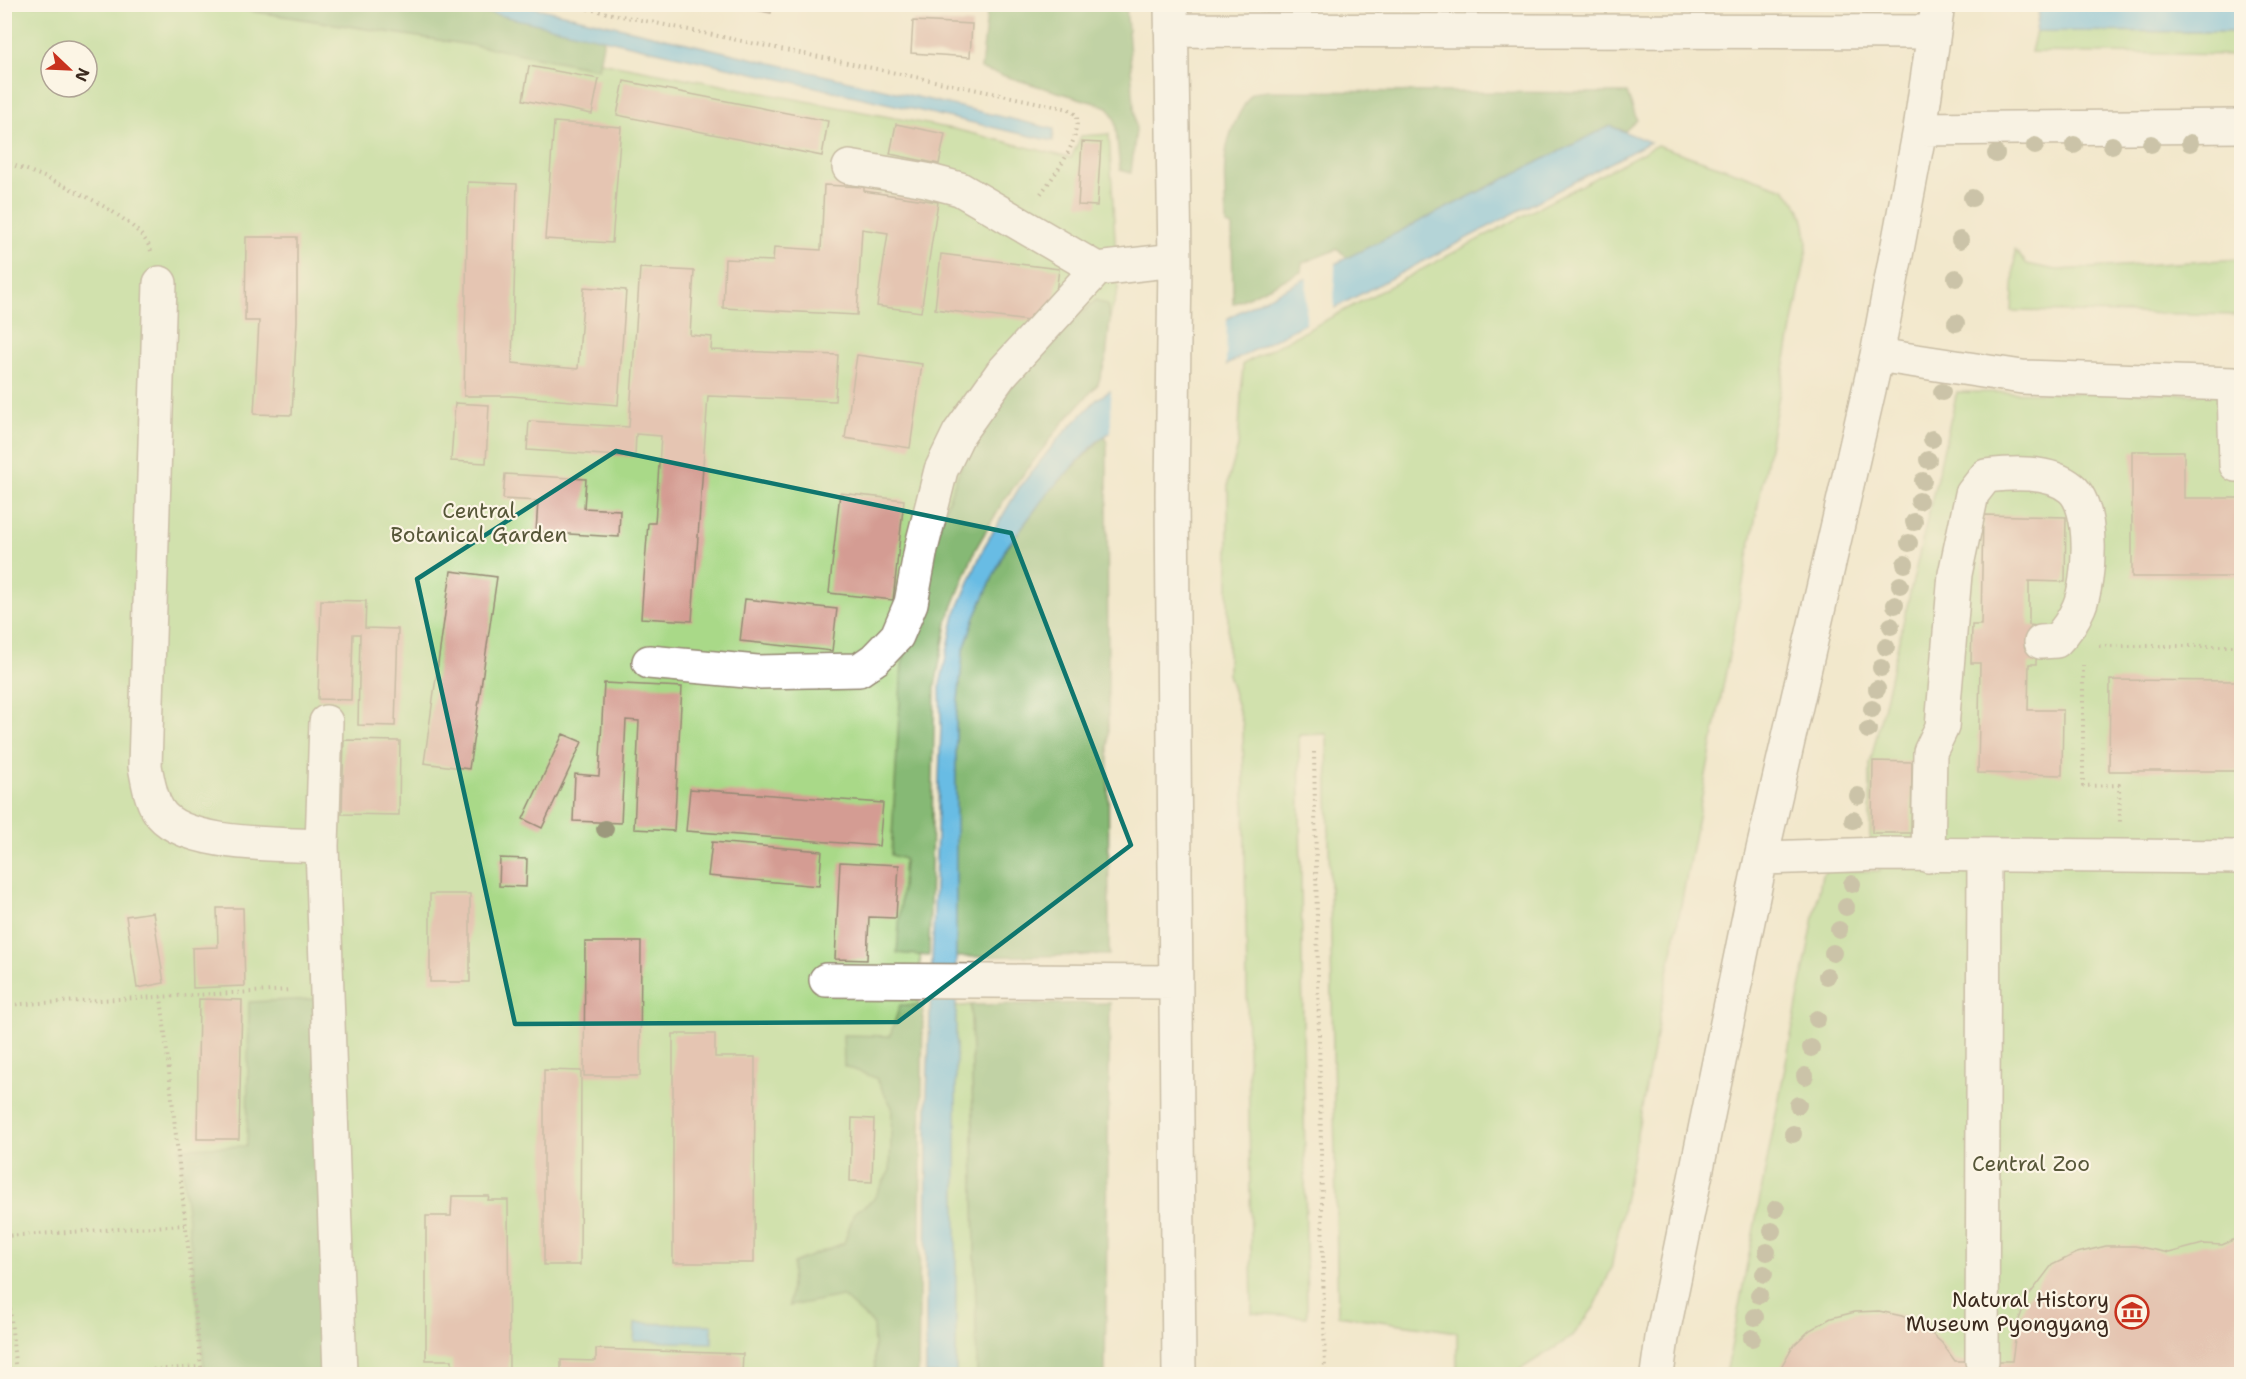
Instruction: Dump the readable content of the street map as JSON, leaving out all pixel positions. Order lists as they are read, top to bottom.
{
  "parks": ["Central Botanical Garden", "Central Zoo"],
  "places": {
    "museum": ["Natural History Museum Pyongyang"]
  },
  "north": "bottom right"
}
